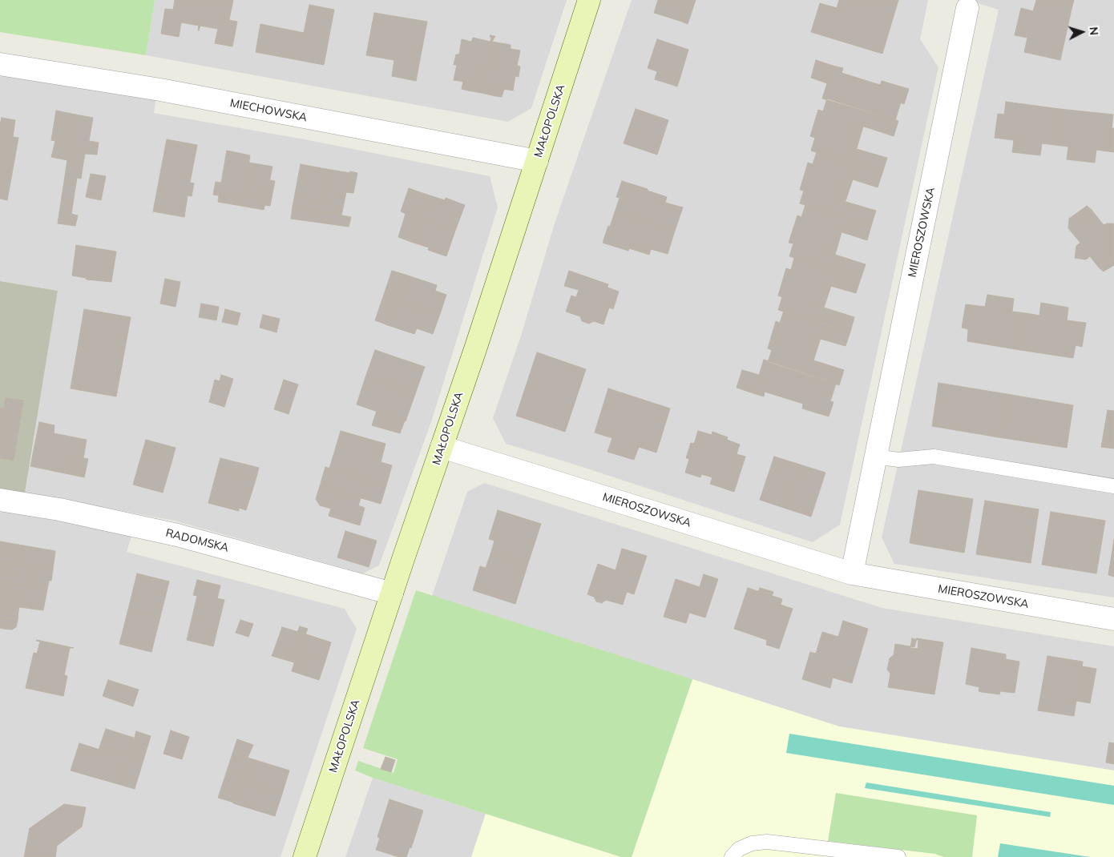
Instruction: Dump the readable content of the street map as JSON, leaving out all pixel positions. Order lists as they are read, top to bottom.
{
  "streets": {
    "street": [
      "MIECHOWSKA",
      "MAŁOPOLSKA",
      "MIEROSZOWSKA",
      "RADOMSKA"
    ]
  },
  "crossings": [
    ["MIECHOWSKA", "MAŁOPOLSKA"],
    ["MAŁOPOLSKA", "MIEROSZOWSKA"],
    ["MAŁOPOLSKA", "RADOMSKA"]
  ],
  "north": "right"
}
